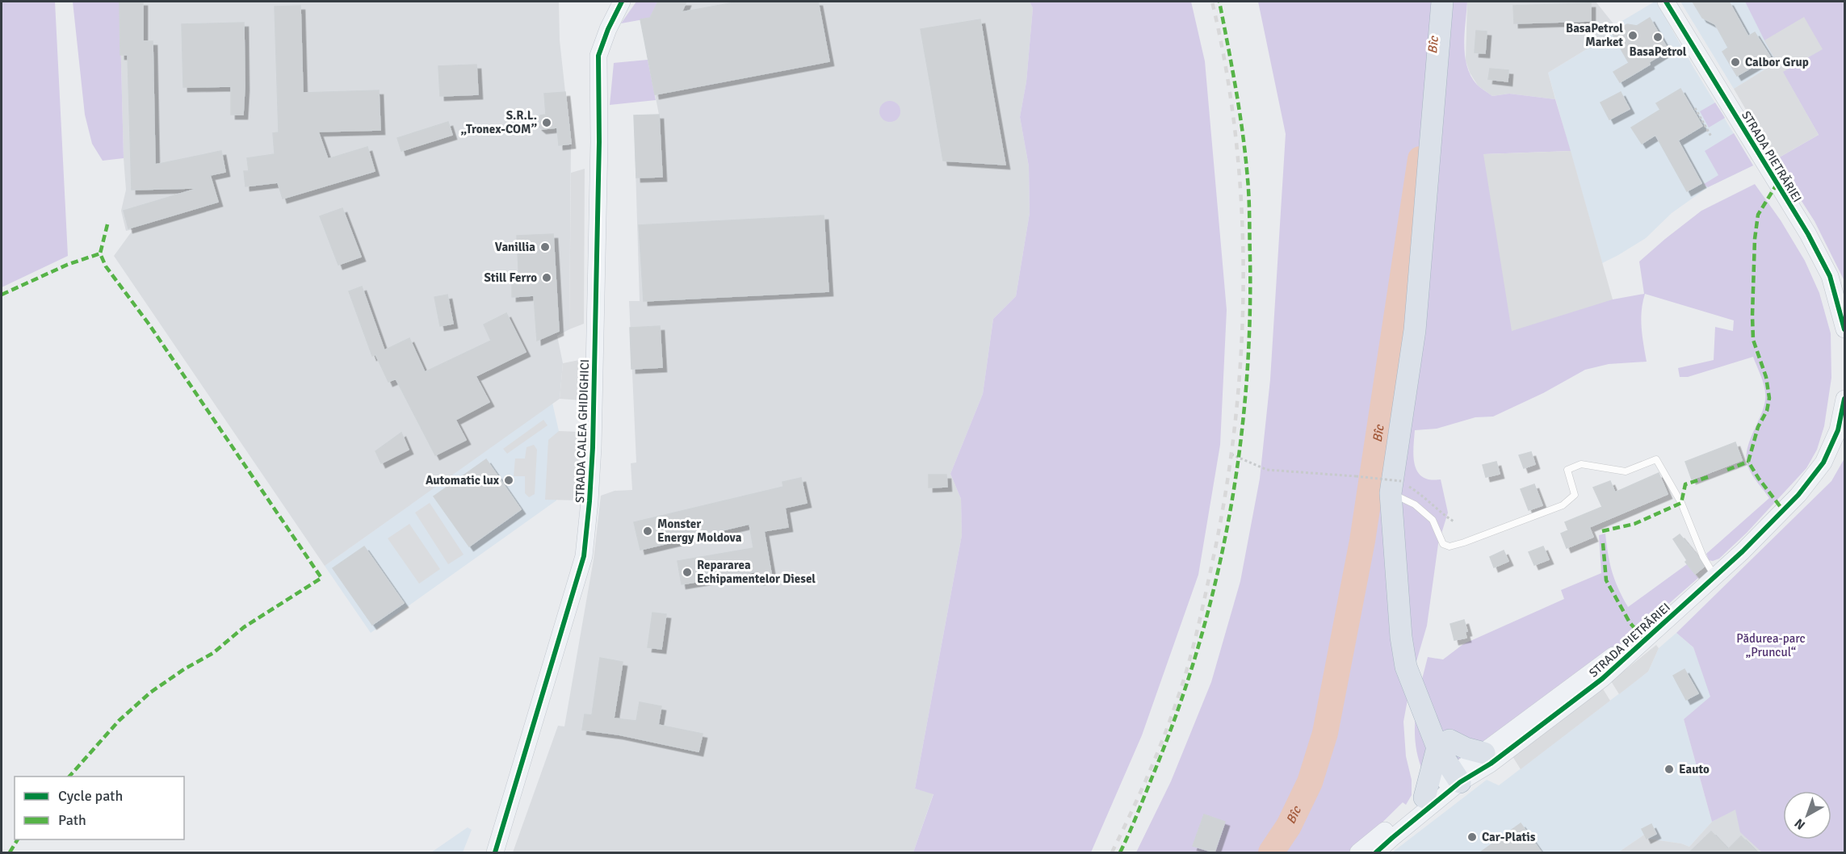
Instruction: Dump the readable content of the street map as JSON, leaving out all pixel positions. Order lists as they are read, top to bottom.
{
  "streets": {
    "street": ["STRADA PIETRĂRIEI", "STRADA CALEA GHIDIGHICI"]
  },
  "water": ["Bîc"],
  "parks": ["Pădurea-parc „Pruncul“"],
  "places": [
    "BasaPetrol Market",
    "BasaPetrol",
    "Calbor Grup",
    "S.R.L. „Tronex-COM”",
    "Vanillia",
    "Still Ferro",
    "Automatic lux",
    "Monster Energy Moldova",
    "Repararea Echipamentelor Diesel",
    "Eauto",
    "Car-Platis"
  ],
  "legend": ["Cycle path", "Path"],
  "north": "bottom left"
}
